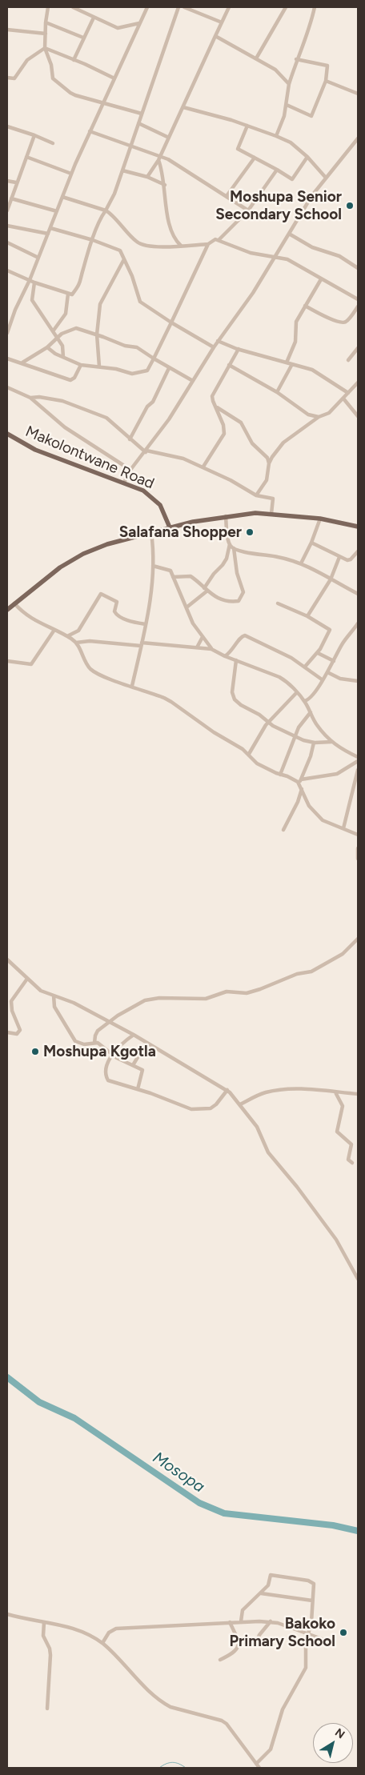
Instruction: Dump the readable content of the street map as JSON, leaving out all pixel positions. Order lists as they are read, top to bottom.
{
  "streets": {
    "main road": ["Makolontwane Road"]
  },
  "water": ["Mosopa"],
  "places": [
    "Moshupa Senior Secondary School",
    "Salafana Shopper",
    "Moshupa Kgotla",
    "Bakoko Primary School"
  ],
  "north": "top right"
}
